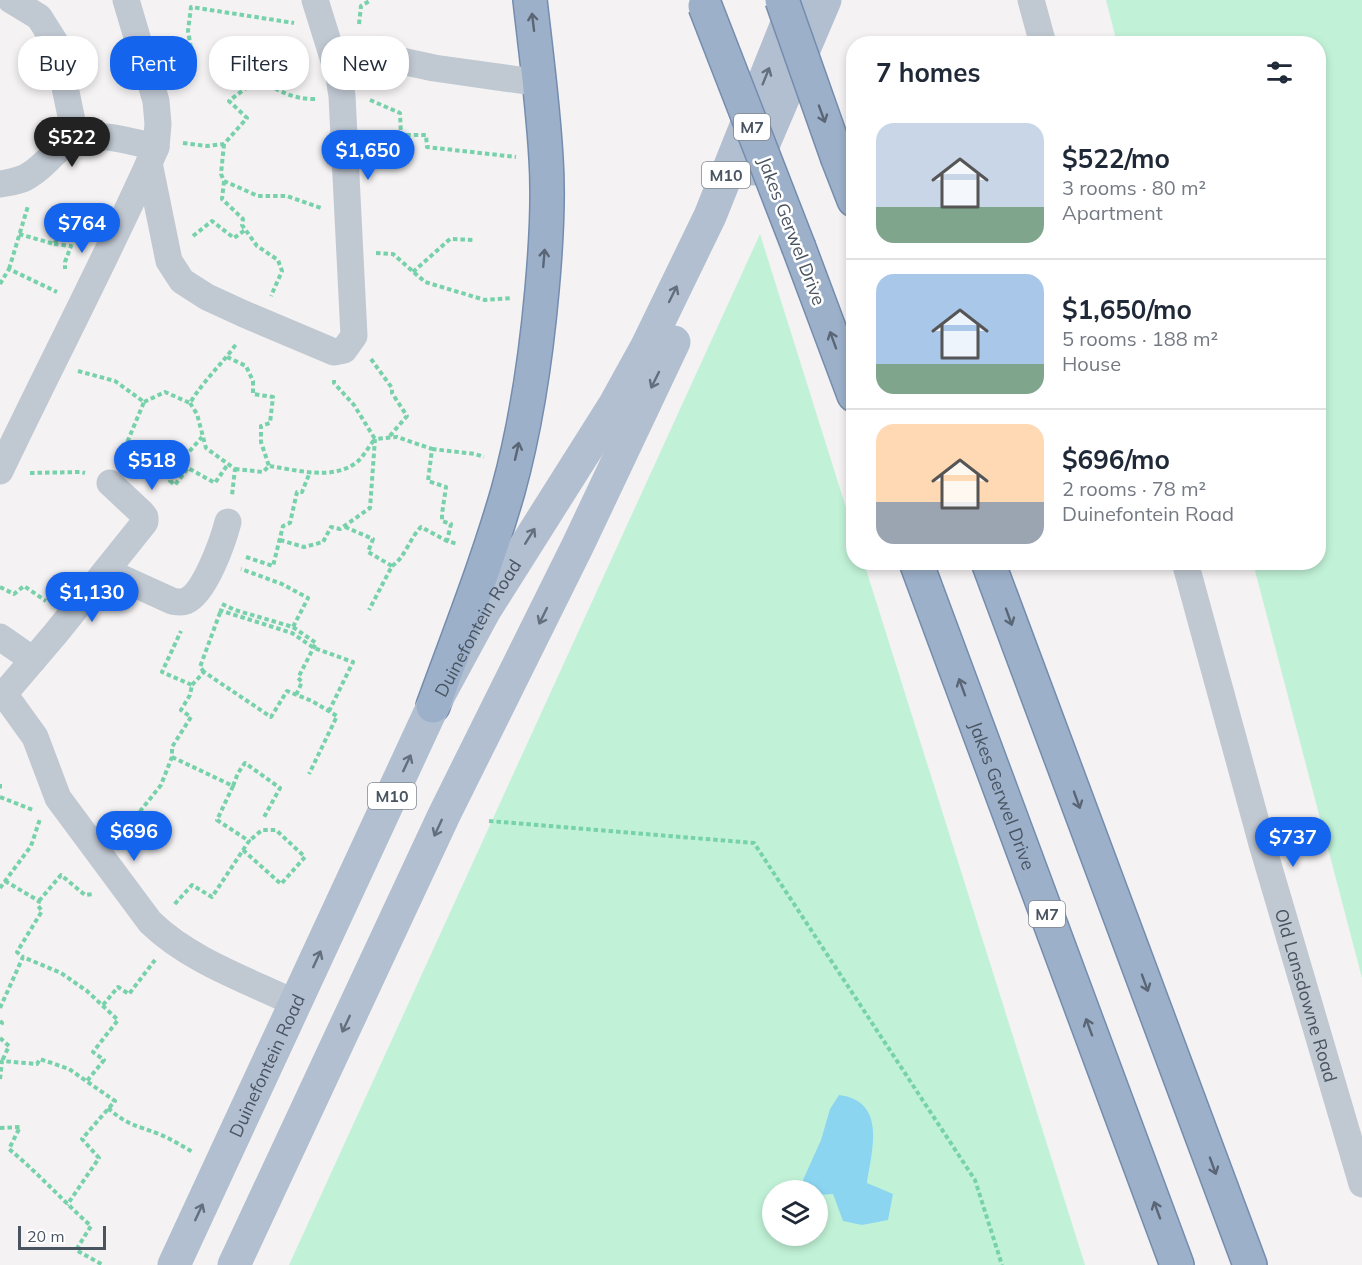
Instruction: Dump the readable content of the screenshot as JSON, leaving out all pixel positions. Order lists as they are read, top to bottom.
{
  "streets": {
    "highway": ["M7", "Jakes Gerwel Drive"],
    "main road": ["M10", "Duinefontein Road"],
    "street": ["Old Lansdowne Road"]
  },
  "scale_bar": "20 m",
  "page": {
    "chip": [
      "Buy",
      "Rent",
      "Filters",
      "New"
    ],
    "heading": "7 homes",
    "list": [
      {
        "name": "$522/mo",
        "note": "3 rooms · 80 m² · Apartment"
      },
      {
        "name": "$1,650/mo",
        "note": "5 rooms · 188 m² · House"
      },
      {
        "name": "$696/mo",
        "note": "2 rooms · 78 m² · Duinefontein Road"
      }
    ],
    "price": [
      "$522",
      "$1,650",
      "$764",
      "$518",
      "$1,130",
      "$696",
      "$737"
    ],
    "scale": "20 m"
  }
}
